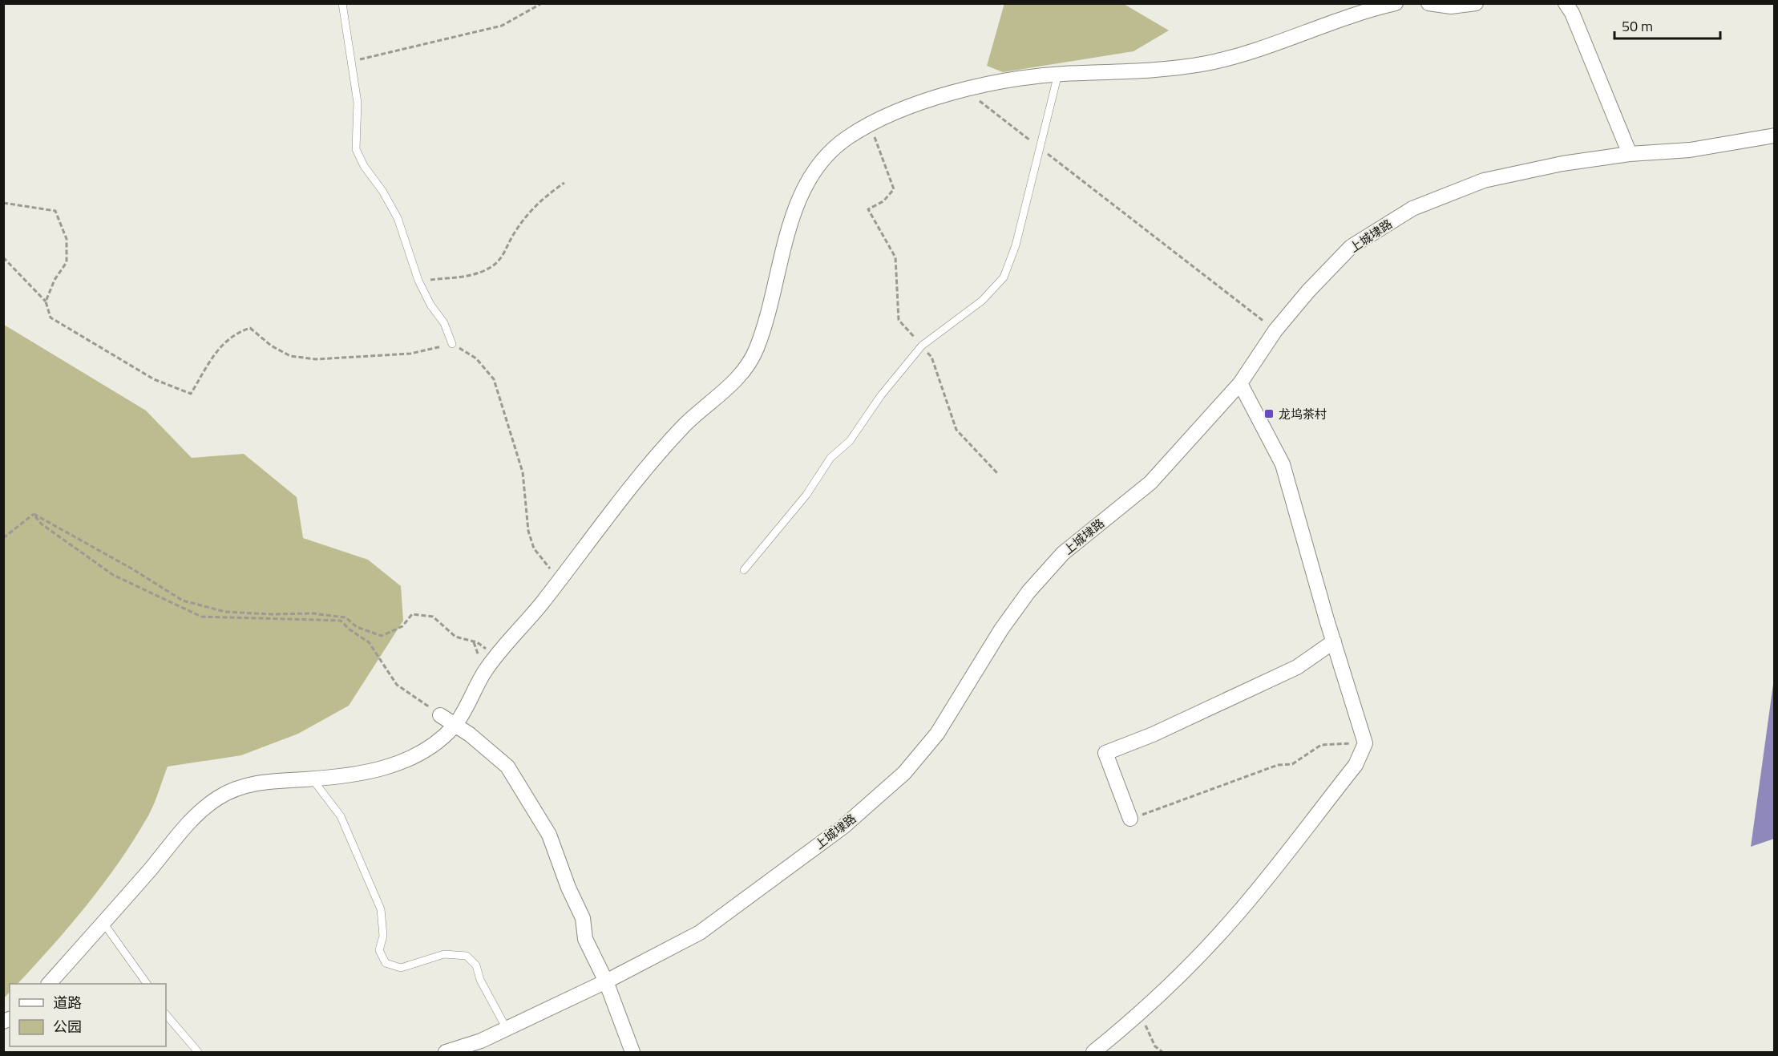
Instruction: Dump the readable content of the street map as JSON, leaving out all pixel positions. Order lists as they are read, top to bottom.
{
  "streets": {
    "street": ["上城埭路"]
  },
  "places": {
    "transit": ["龙坞茶村"]
  },
  "legend": ["道路", "公园"],
  "scale_bar": "50 m"
}
